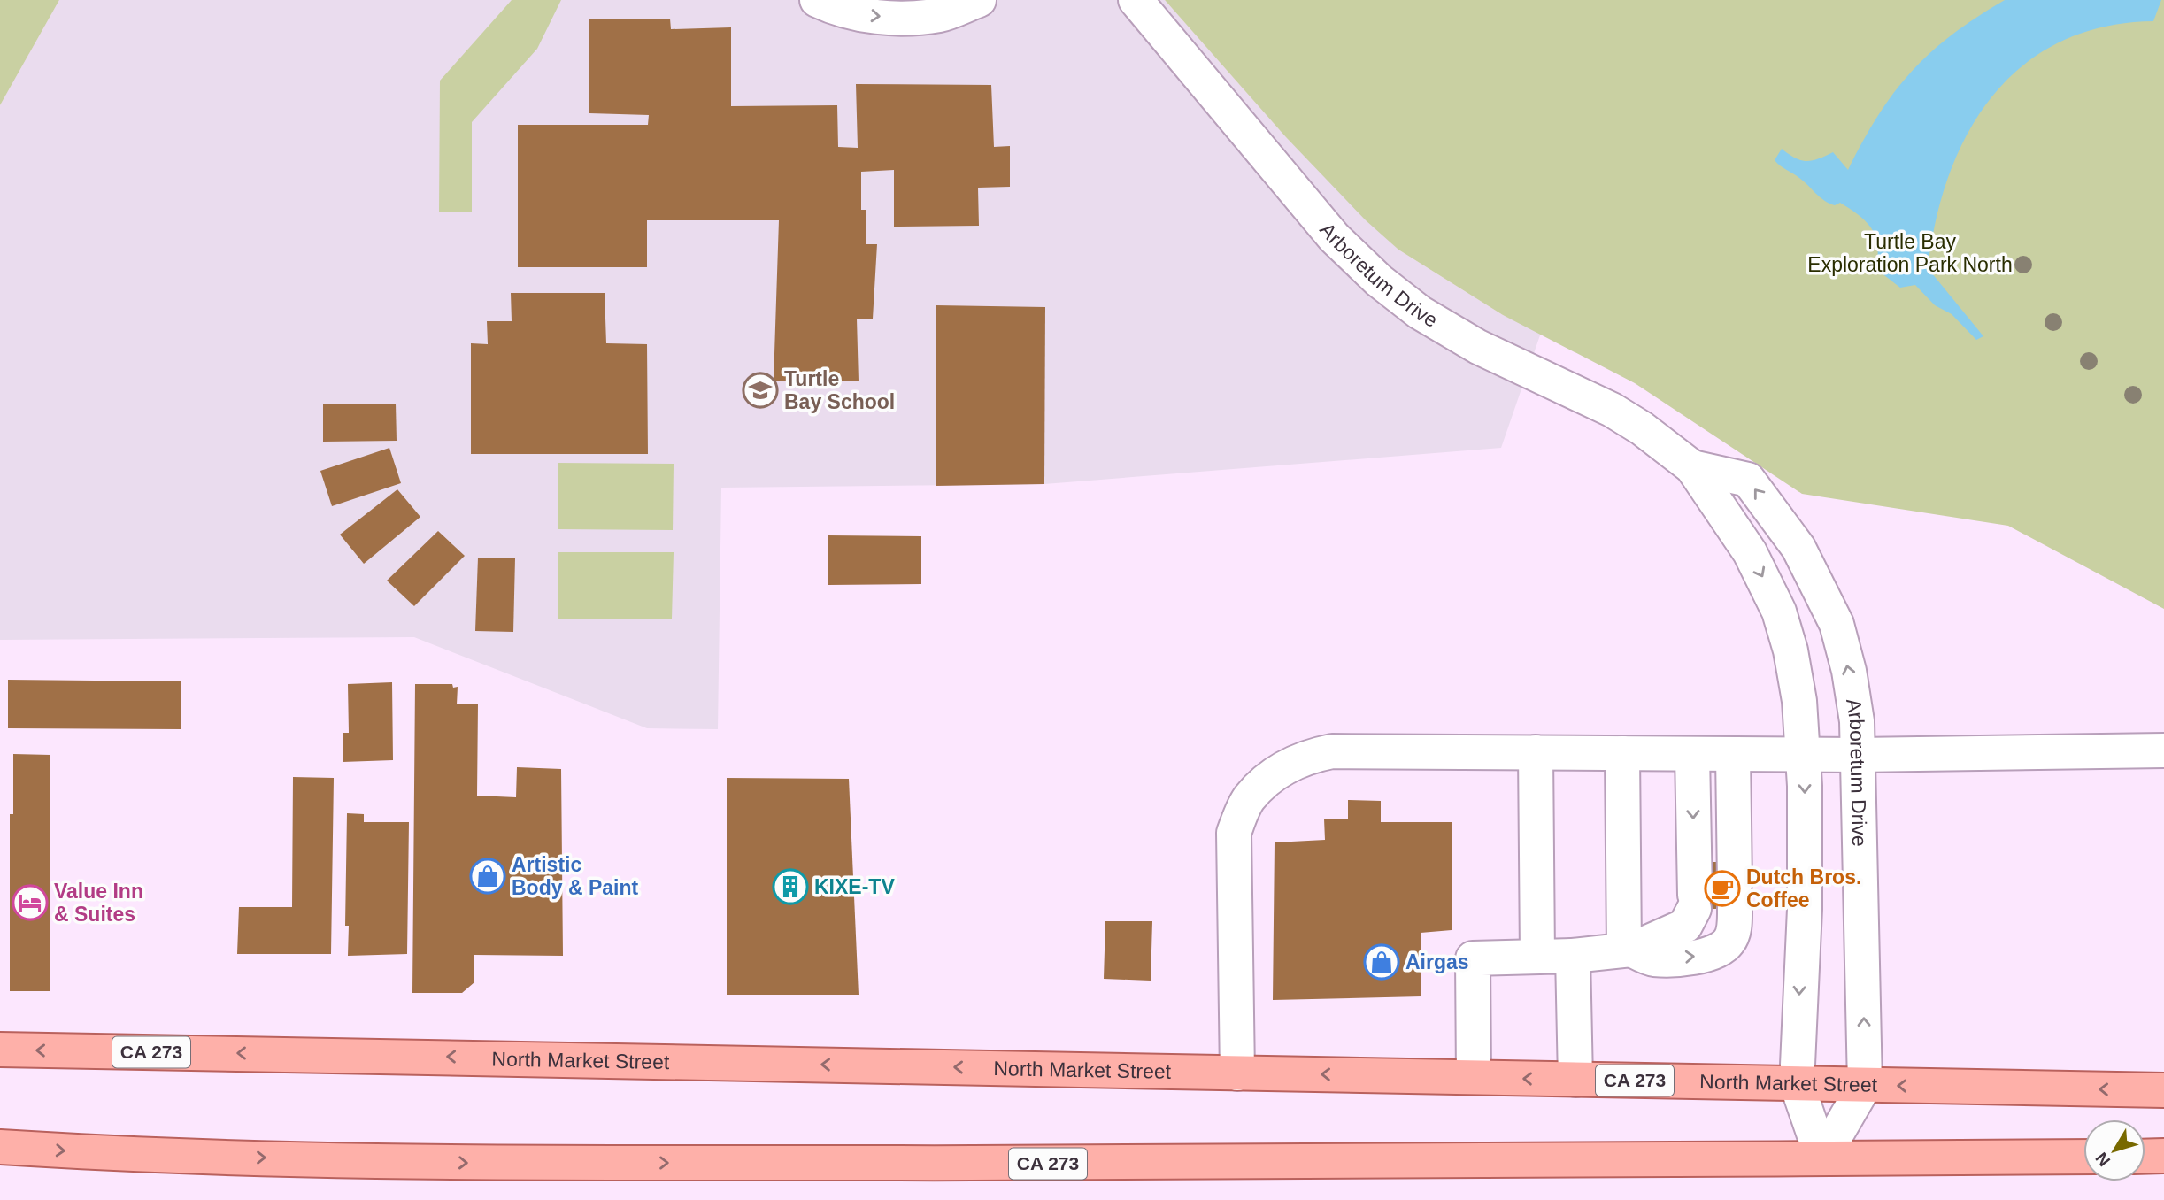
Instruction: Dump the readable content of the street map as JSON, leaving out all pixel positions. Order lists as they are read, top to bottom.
{
  "streets": {
    "main road": ["CA 273", "North Market Street"],
    "street": ["Arboretum Drive"]
  },
  "crossings": [
    ["Arboretum Drive", "CA 273"],
    ["Arboretum Drive", "North Market Street"]
  ],
  "parks": ["Turtle Bay Exploration Park North"],
  "places": {
    "school or university": ["Turtle Bay School"],
    "shop": ["Artistic Body & Paint", "Airgas"],
    "building": ["KIXE-TV"],
    "cafe": ["Dutch Bros. Coffee"],
    "hotel": ["Value Inn & Suites"]
  },
  "north": "bottom left"
}
